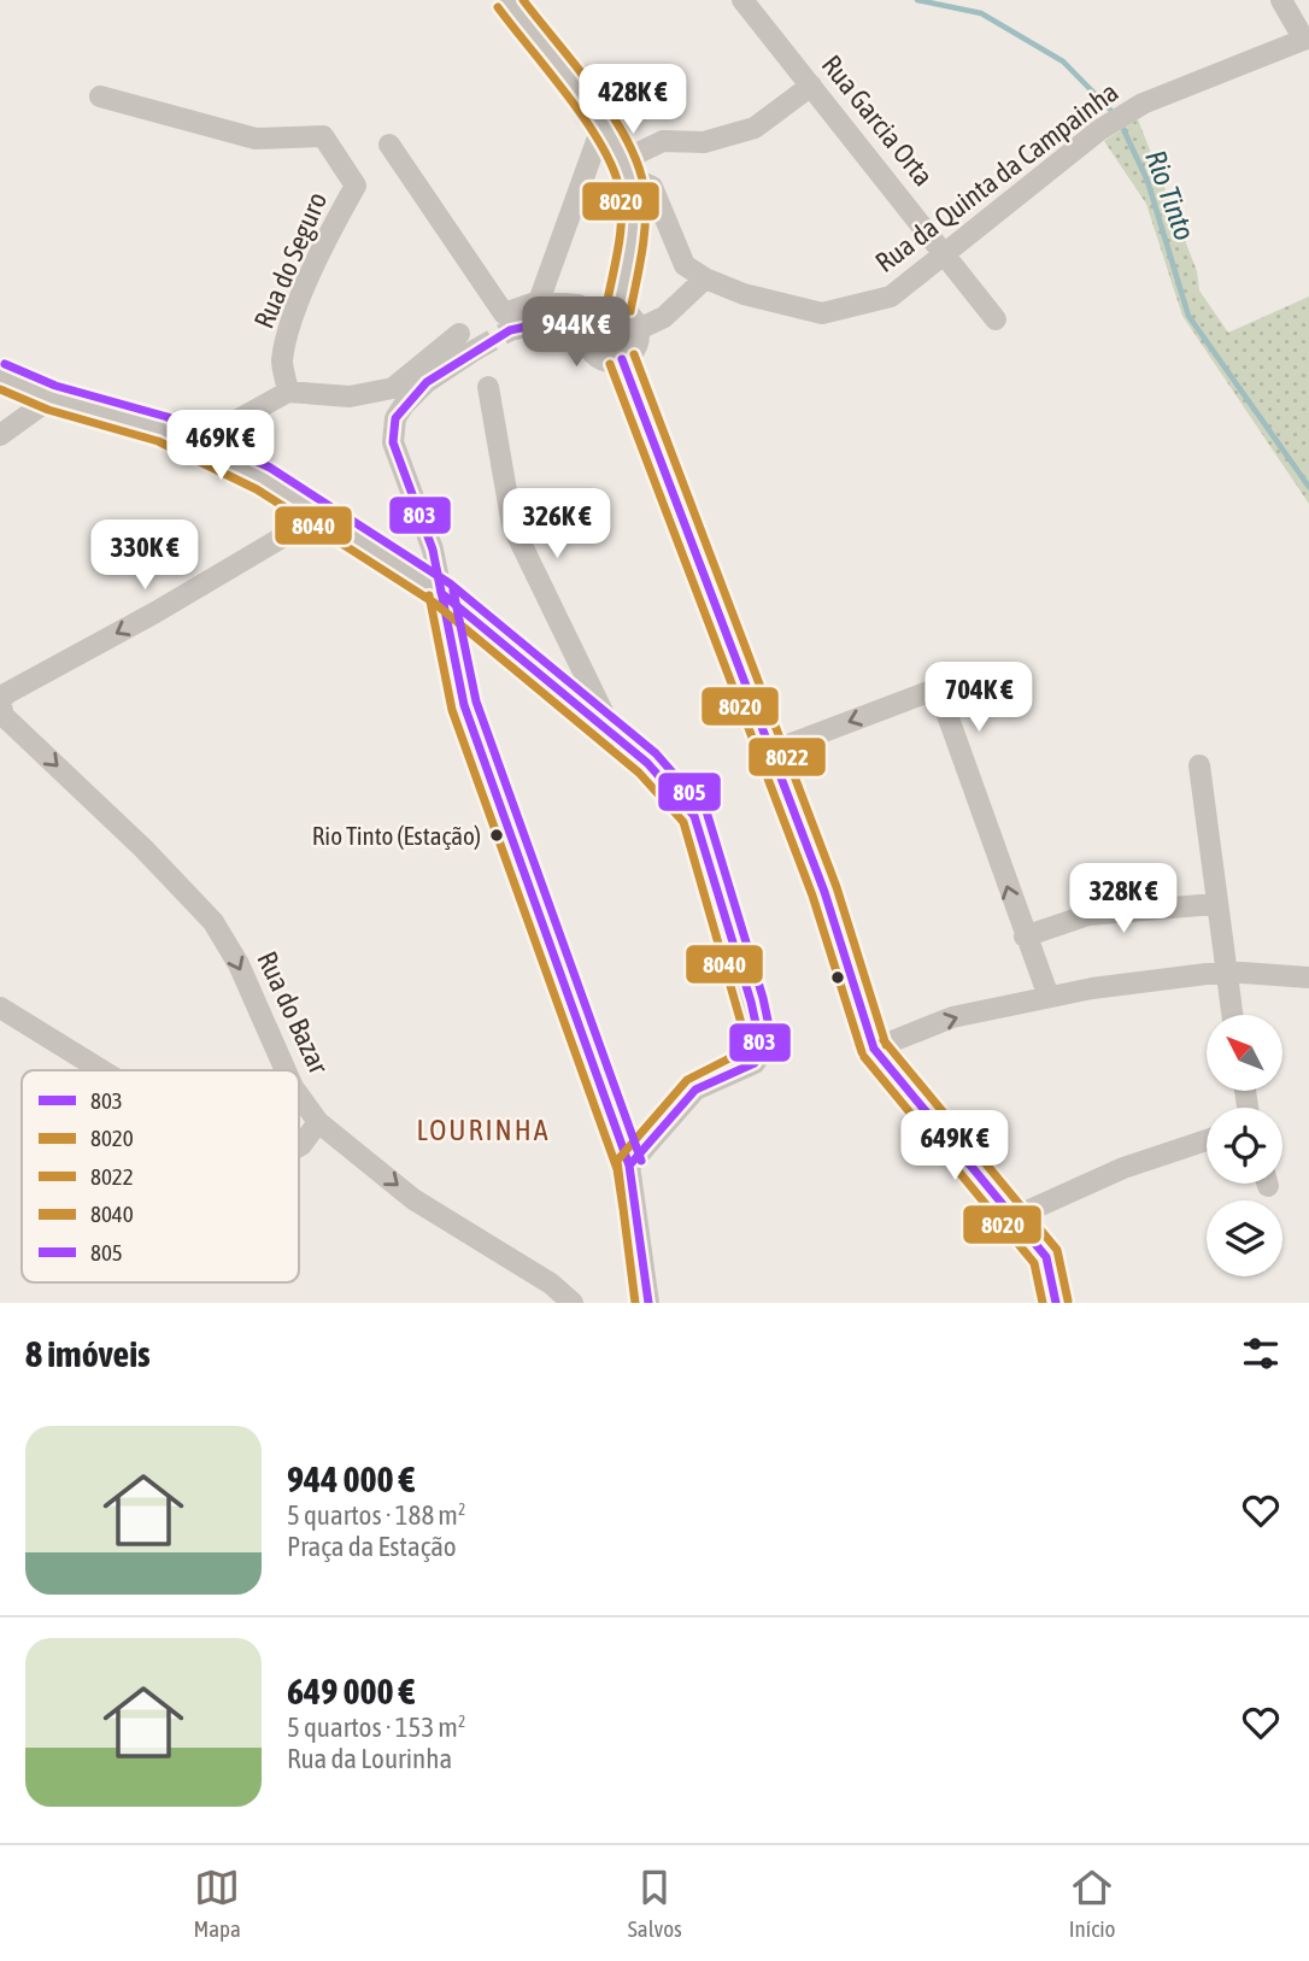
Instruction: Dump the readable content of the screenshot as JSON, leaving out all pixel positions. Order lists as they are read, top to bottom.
{
  "streets": {
    "street": [
      "Rua Garcia Orta",
      "Rua da Quinta da Campainha",
      "Rua do Seguro",
      "Rua do Bazar"
    ]
  },
  "crossings": [
    ["Rua Garcia Orta", "Rua da Quinta da Campainha"]
  ],
  "one_way": ["Rua do Bazar"],
  "districts": ["LOURINHA"],
  "water": ["Rio Tinto"],
  "places": ["Rio Tinto (Estação)"],
  "lines": [
    "transit line 8022",
    "transit line 8020",
    "transit line 803",
    "transit line 805",
    "transit line 8040"
  ],
  "legend": [
    "803",
    "8020",
    "8022",
    "8040",
    "805"
  ],
  "north": "top left",
  "page": {
    "price": [
      "428K €",
      "944K €",
      "469K €",
      "326K €",
      "330K €",
      "704K €",
      "328K €",
      "649K €"
    ],
    "heading": "8 imóveis",
    "list": [
      {
        "name": "944 000 €",
        "note": "5 quartos · 188 m² · Praça da Estação"
      },
      {
        "name": "649 000 €",
        "note": "5 quartos · 153 m² · Rua da Lourinha"
      }
    ],
    "tabs": ["Mapa", "Salvos", "Início"]
  }
}
